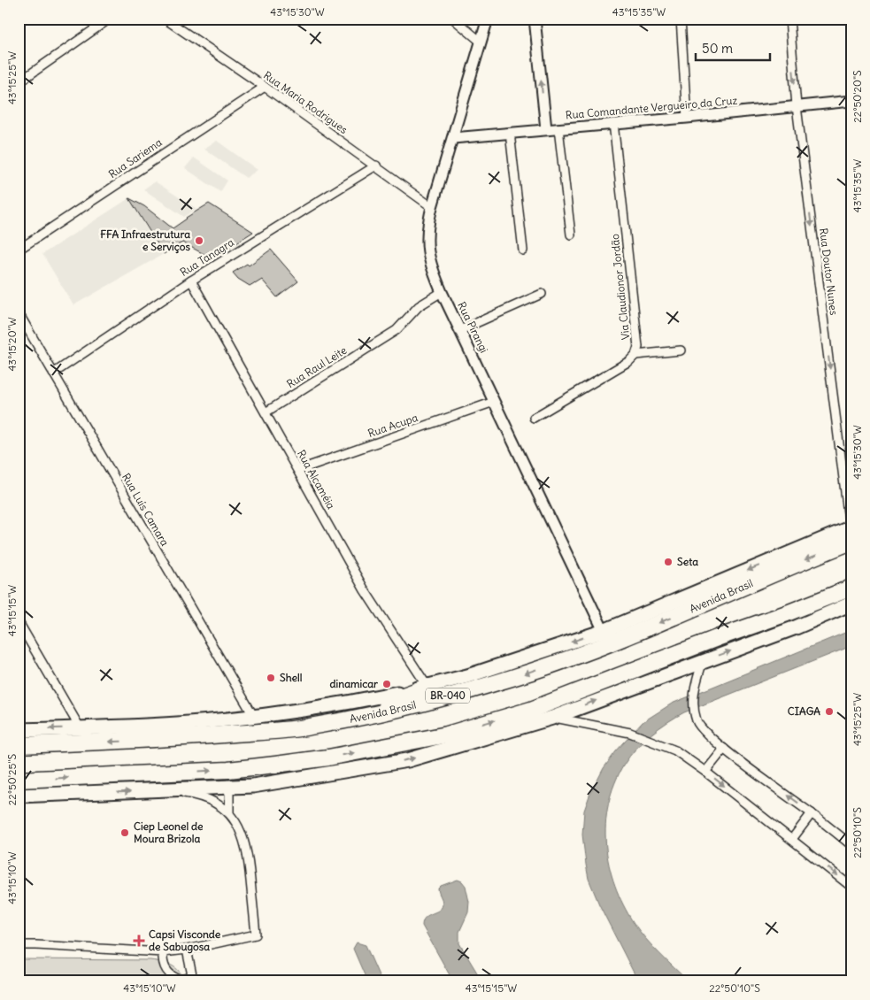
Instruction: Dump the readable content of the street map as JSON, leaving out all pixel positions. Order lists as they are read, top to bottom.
{
  "streets": {
    "highway": ["Avenida Brasil", "BR-040"],
    "street": [
      "Rua Maria Rodrigues",
      "Rua Comandante Vergueiro da Cruz",
      "Rua Sariema",
      "Rua Tanagra",
      "Rua Doutor Nunes",
      "Via Claudionor Jordão",
      "Rua Pirangi",
      "Rua Raul Leite",
      "Rua Acupa",
      "Rua Alcaméia",
      "Rua Luís Camara"
    ]
  },
  "crossings": [
    ["Rua Maria Rodrigues", "Rua Sariema"],
    ["Rua Maria Rodrigues", "Rua Tanagra"],
    ["Rua Maria Rodrigues", "Rua Pirangi"],
    ["Rua Comandante Vergueiro da Cruz", "Rua Doutor Nunes"],
    ["Rua Comandante Vergueiro da Cruz", "Via Claudionor Jordão"],
    ["Rua Comandante Vergueiro da Cruz", "Rua Pirangi"],
    ["Rua Tanagra", "Rua Alcaméia"],
    ["Rua Tanagra", "Rua Luís Camara"],
    ["Rua Doutor Nunes", "Avenida Brasil"],
    ["Rua Pirangi", "Rua Raul Leite"],
    ["Rua Pirangi", "Rua Acupa"],
    ["Rua Pirangi", "Avenida Brasil"],
    ["Rua Raul Leite", "Rua Alcaméia"],
    ["Rua Acupa", "Rua Alcaméia"],
    ["Rua Alcaméia", "Avenida Brasil"],
    ["Rua Luís Camara", "Avenida Brasil"]
  ],
  "one_way": ["Rua Doutor Nunes"],
  "places": {
    "other": [
      "FFA Infraestrutura e Serviços",
      "Seta",
      "Shell",
      "dinamicar",
      "CIAGA",
      "Ciep Leonel de Moura Brizola"
    ],
    "health": ["Capsi Visconde de Sabugosa"]
  },
  "scale_bar": "50 m",
  "coordinates": [
    "43°15'30\"W",
    "43°15'35\"W",
    "43°15'25\"W",
    "22°50'20\"S",
    "43°15'20\"W",
    "43°15'15\"W",
    "22°50'25\"S",
    "22°50'10\"S",
    "43°15'10\"W"
  ]
}
